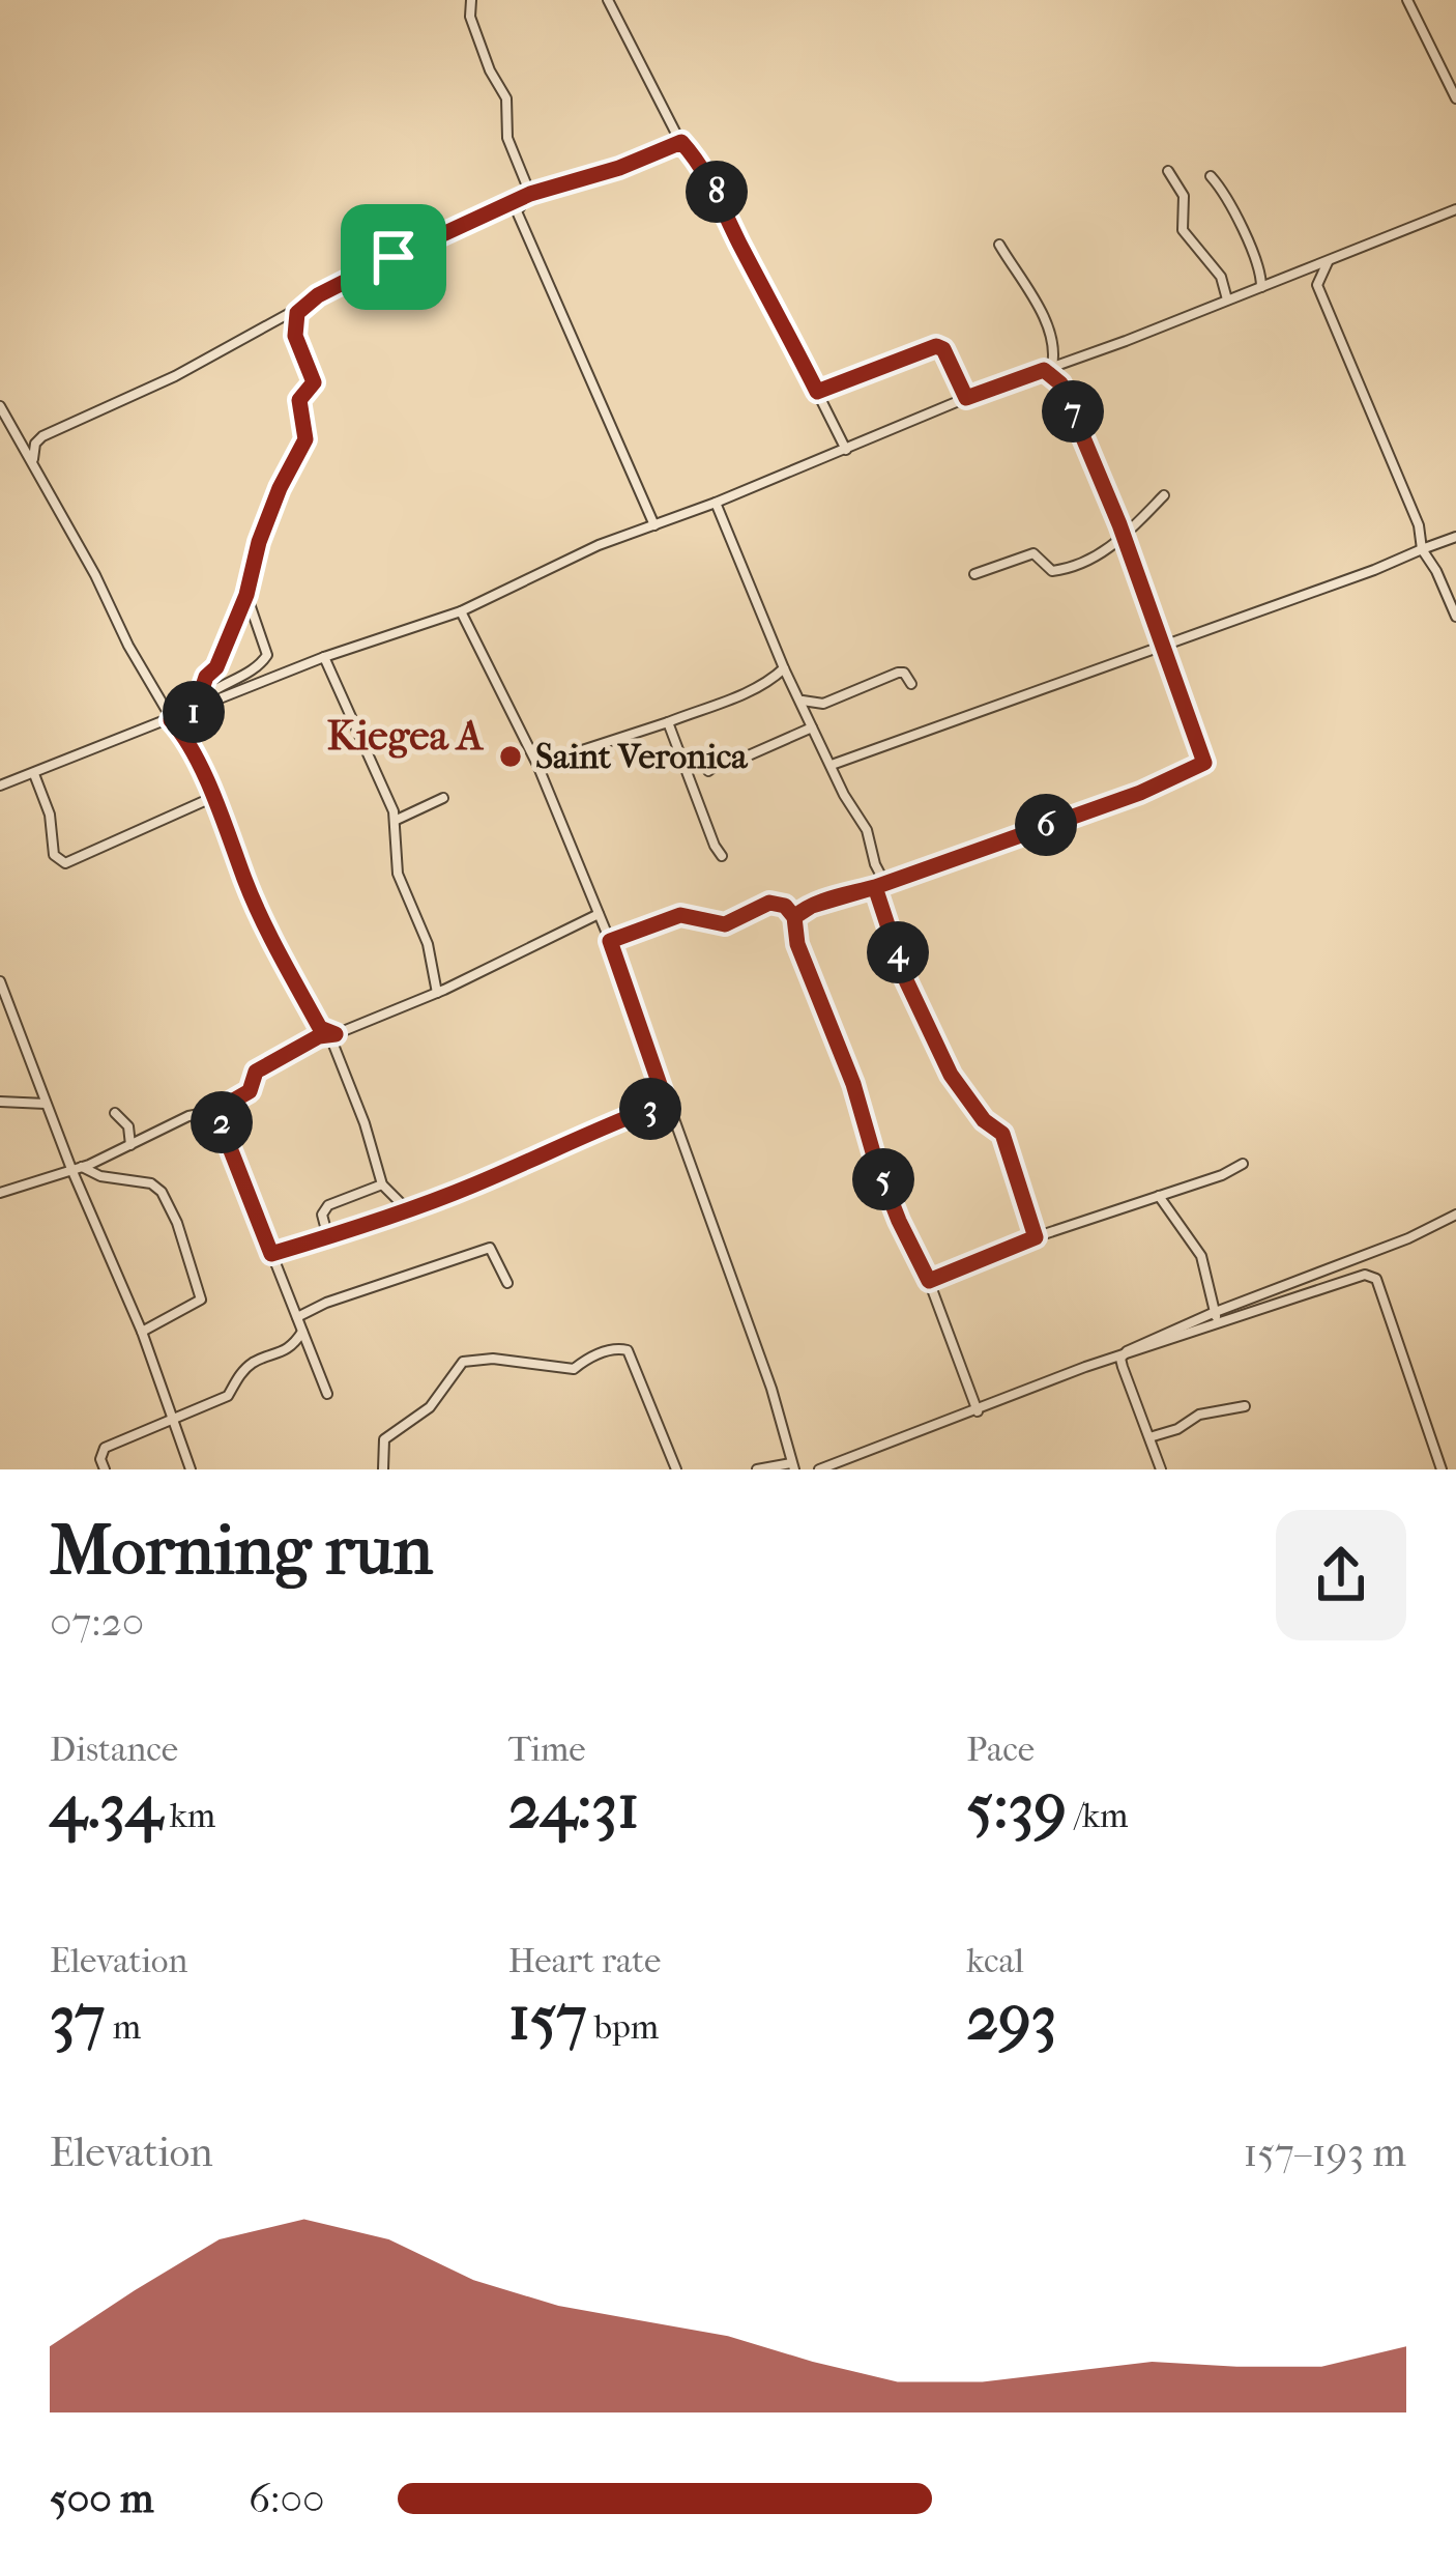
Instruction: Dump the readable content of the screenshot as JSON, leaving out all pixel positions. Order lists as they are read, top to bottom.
{
  "districts": ["Kiegea A"],
  "places": ["Saint Veronica"],
  "page": {
    "pins": [
      "8",
      "7",
      "1",
      "6",
      "4",
      "3",
      "2",
      "5"
    ],
    "heading": ["Morning run", "07:20"],
    "stats": [
      ["Distance", "4.34 km"],
      ["Time", "24:31"],
      ["Pace", "5:39 /km"],
      ["Elevation", "37 m"],
      ["Heart rate", "157 bpm"],
      ["kcal", "293"]
    ],
    "chart": ["Elevation", "157–193 m"],
    "list": [
      {
        "name": "500 m",
        "note": "6:00"
      }
    ]
  }
}
